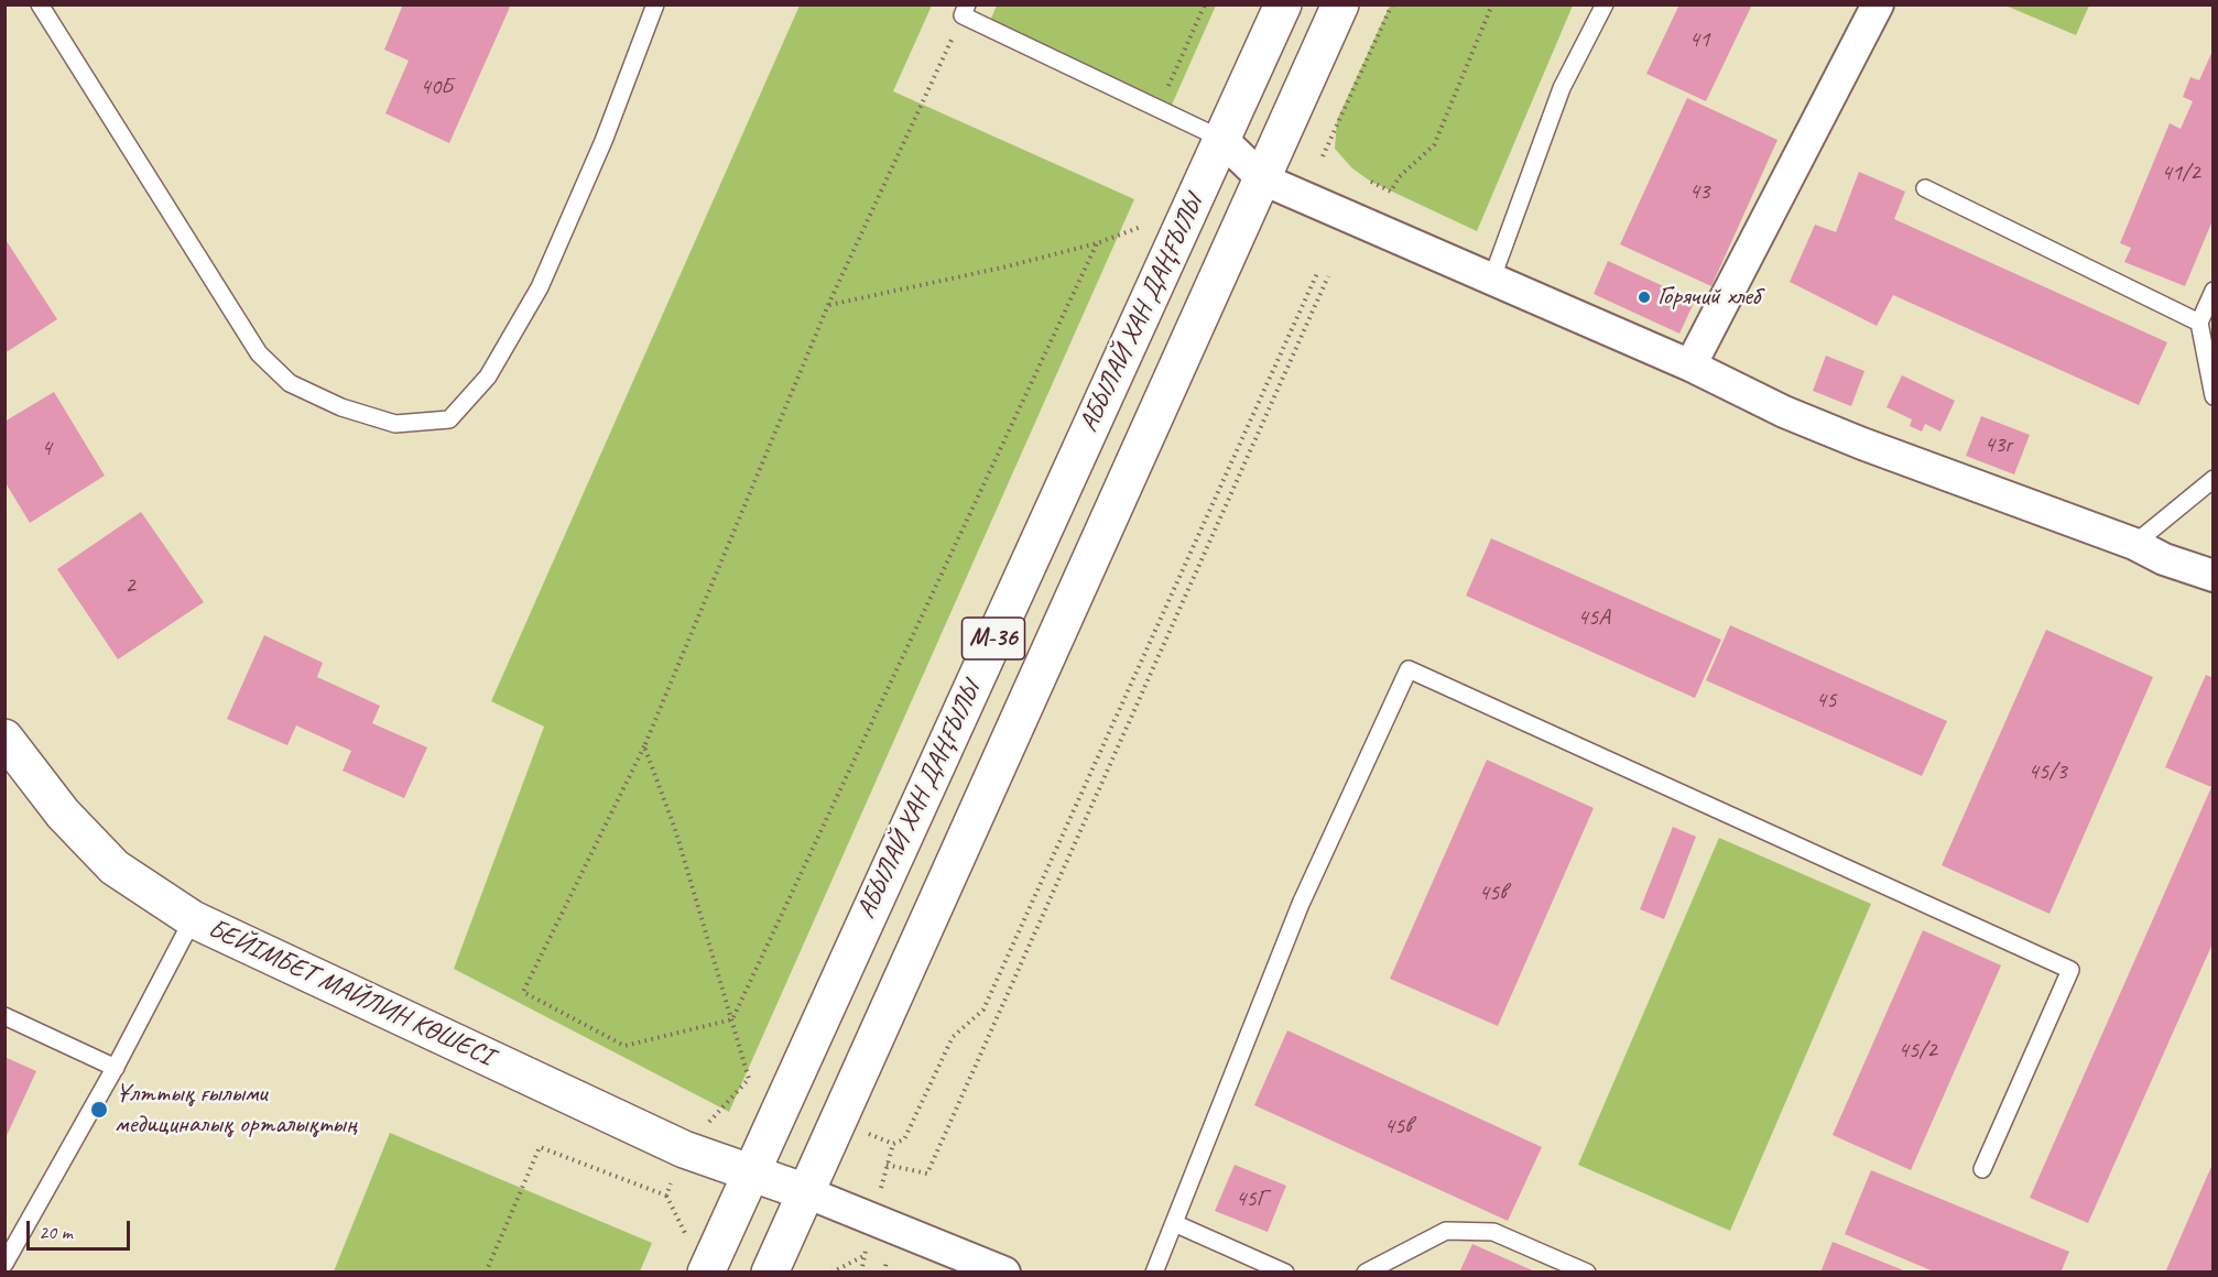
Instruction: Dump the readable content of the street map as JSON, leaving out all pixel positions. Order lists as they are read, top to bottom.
{
  "streets": {
    "main road": ["АБЫЛАЙ ХАН ДАҢҒЫЛЫ", "M-36", "БЕЙІМБЕТ МАЙЛИН КӨШЕСІ"]
  },
  "crossings": [
    ["АБЫЛАЙ ХАН ДАҢҒЫЛЫ", "БЕЙІМБЕТ МАЙЛИН КӨШЕСІ"]
  ],
  "places": ["Горячий хлеб", "Ұлттық ғылыми медициналық орталықтың"],
  "house_numbers": [
    "41",
    "40Б",
    "41/2",
    "43",
    "43г",
    "4",
    "2",
    "45А",
    "45",
    "45/3",
    "45в",
    "45/2",
    "45в",
    "45Г"
  ],
  "scale_bar": "20 m"
}
